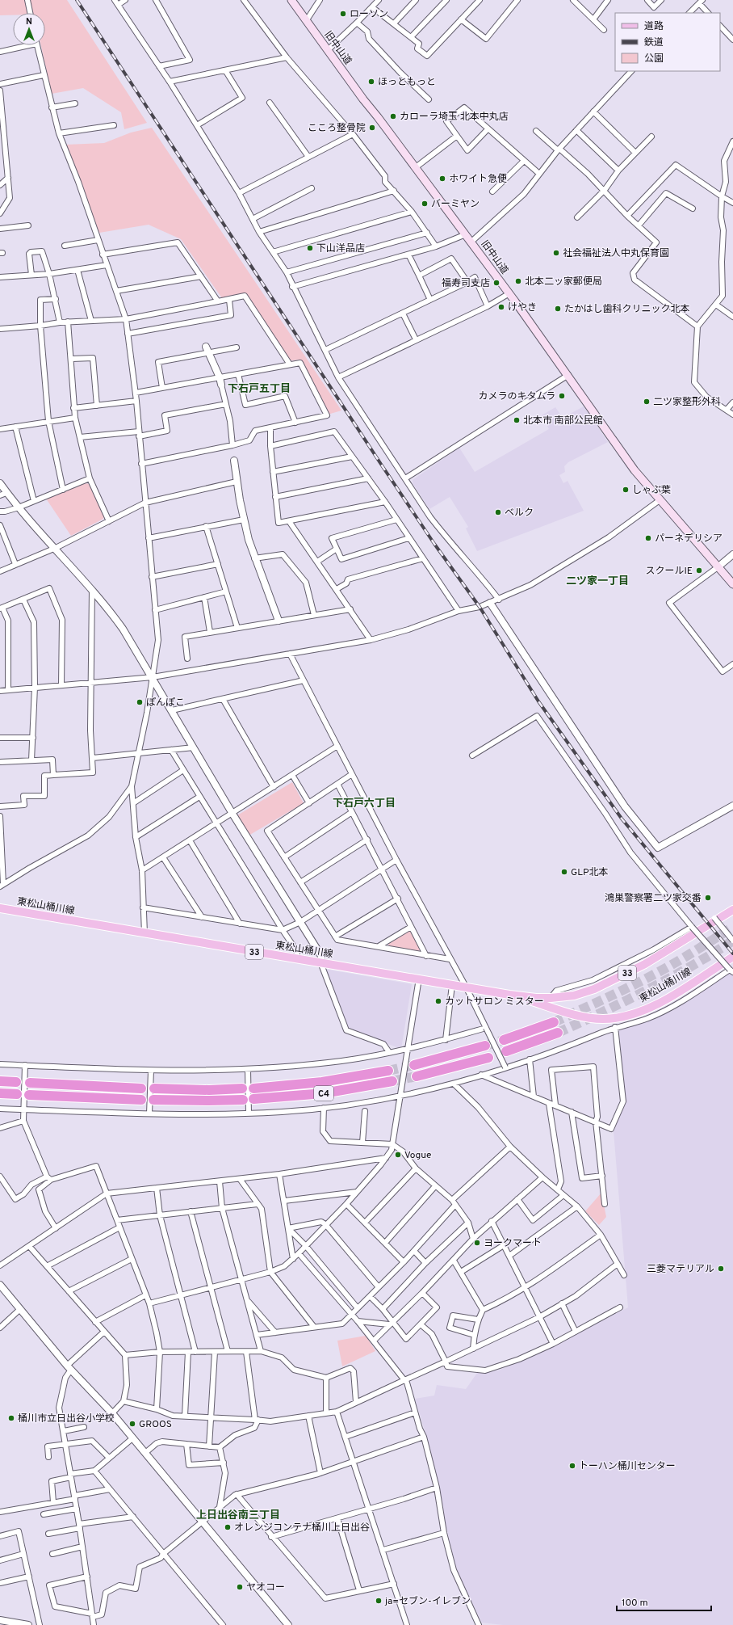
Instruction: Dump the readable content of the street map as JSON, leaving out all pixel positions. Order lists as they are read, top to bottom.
{
  "streets": {
    "highway": ["C4"],
    "main road": ["旧中山道", "東松山桶川線", "33"]
  },
  "crossings": [
    ["東松山桶川線", "33"]
  ],
  "districts": [
    "下石戸五丁目",
    "二ツ家一丁目",
    "下石戸六丁目",
    "上日出谷南三丁目"
  ],
  "places": [
    "ローソン",
    "ほっともっと",
    "カローラ埼玉 北本中丸店",
    "こころ整骨院",
    "ホワイト急便",
    "バーミヤン",
    "下山洋品店",
    "社会福祉法人中丸保育園",
    "北本二ッ家郵便局",
    "福寿司支店",
    "けやき",
    "たかはし歯科クリニック北本",
    "カメラのキタムラ",
    "二ツ家整形外科",
    "北本市 南部公民館",
    "しゃぶ葉",
    "ベルク",
    "パーネデリシア",
    "スクールIE",
    "ぽんぽこ",
    "GLP北本",
    "鴻巣警察署二ツ家交番",
    "カットサロン ミスター",
    "Vogue",
    "ヨークマート",
    "三菱マテリアル",
    "桶川市立日出谷小学校",
    "GROOS",
    "トーハン桶川センター",
    "オレンジコンテナ桶川上日出谷",
    "ヤオコー",
    "ja=セブン-イレブン"
  ],
  "legend": ["道路", "鉄道", "公園"],
  "scale_bar": "100 m",
  "north": "top"
}
